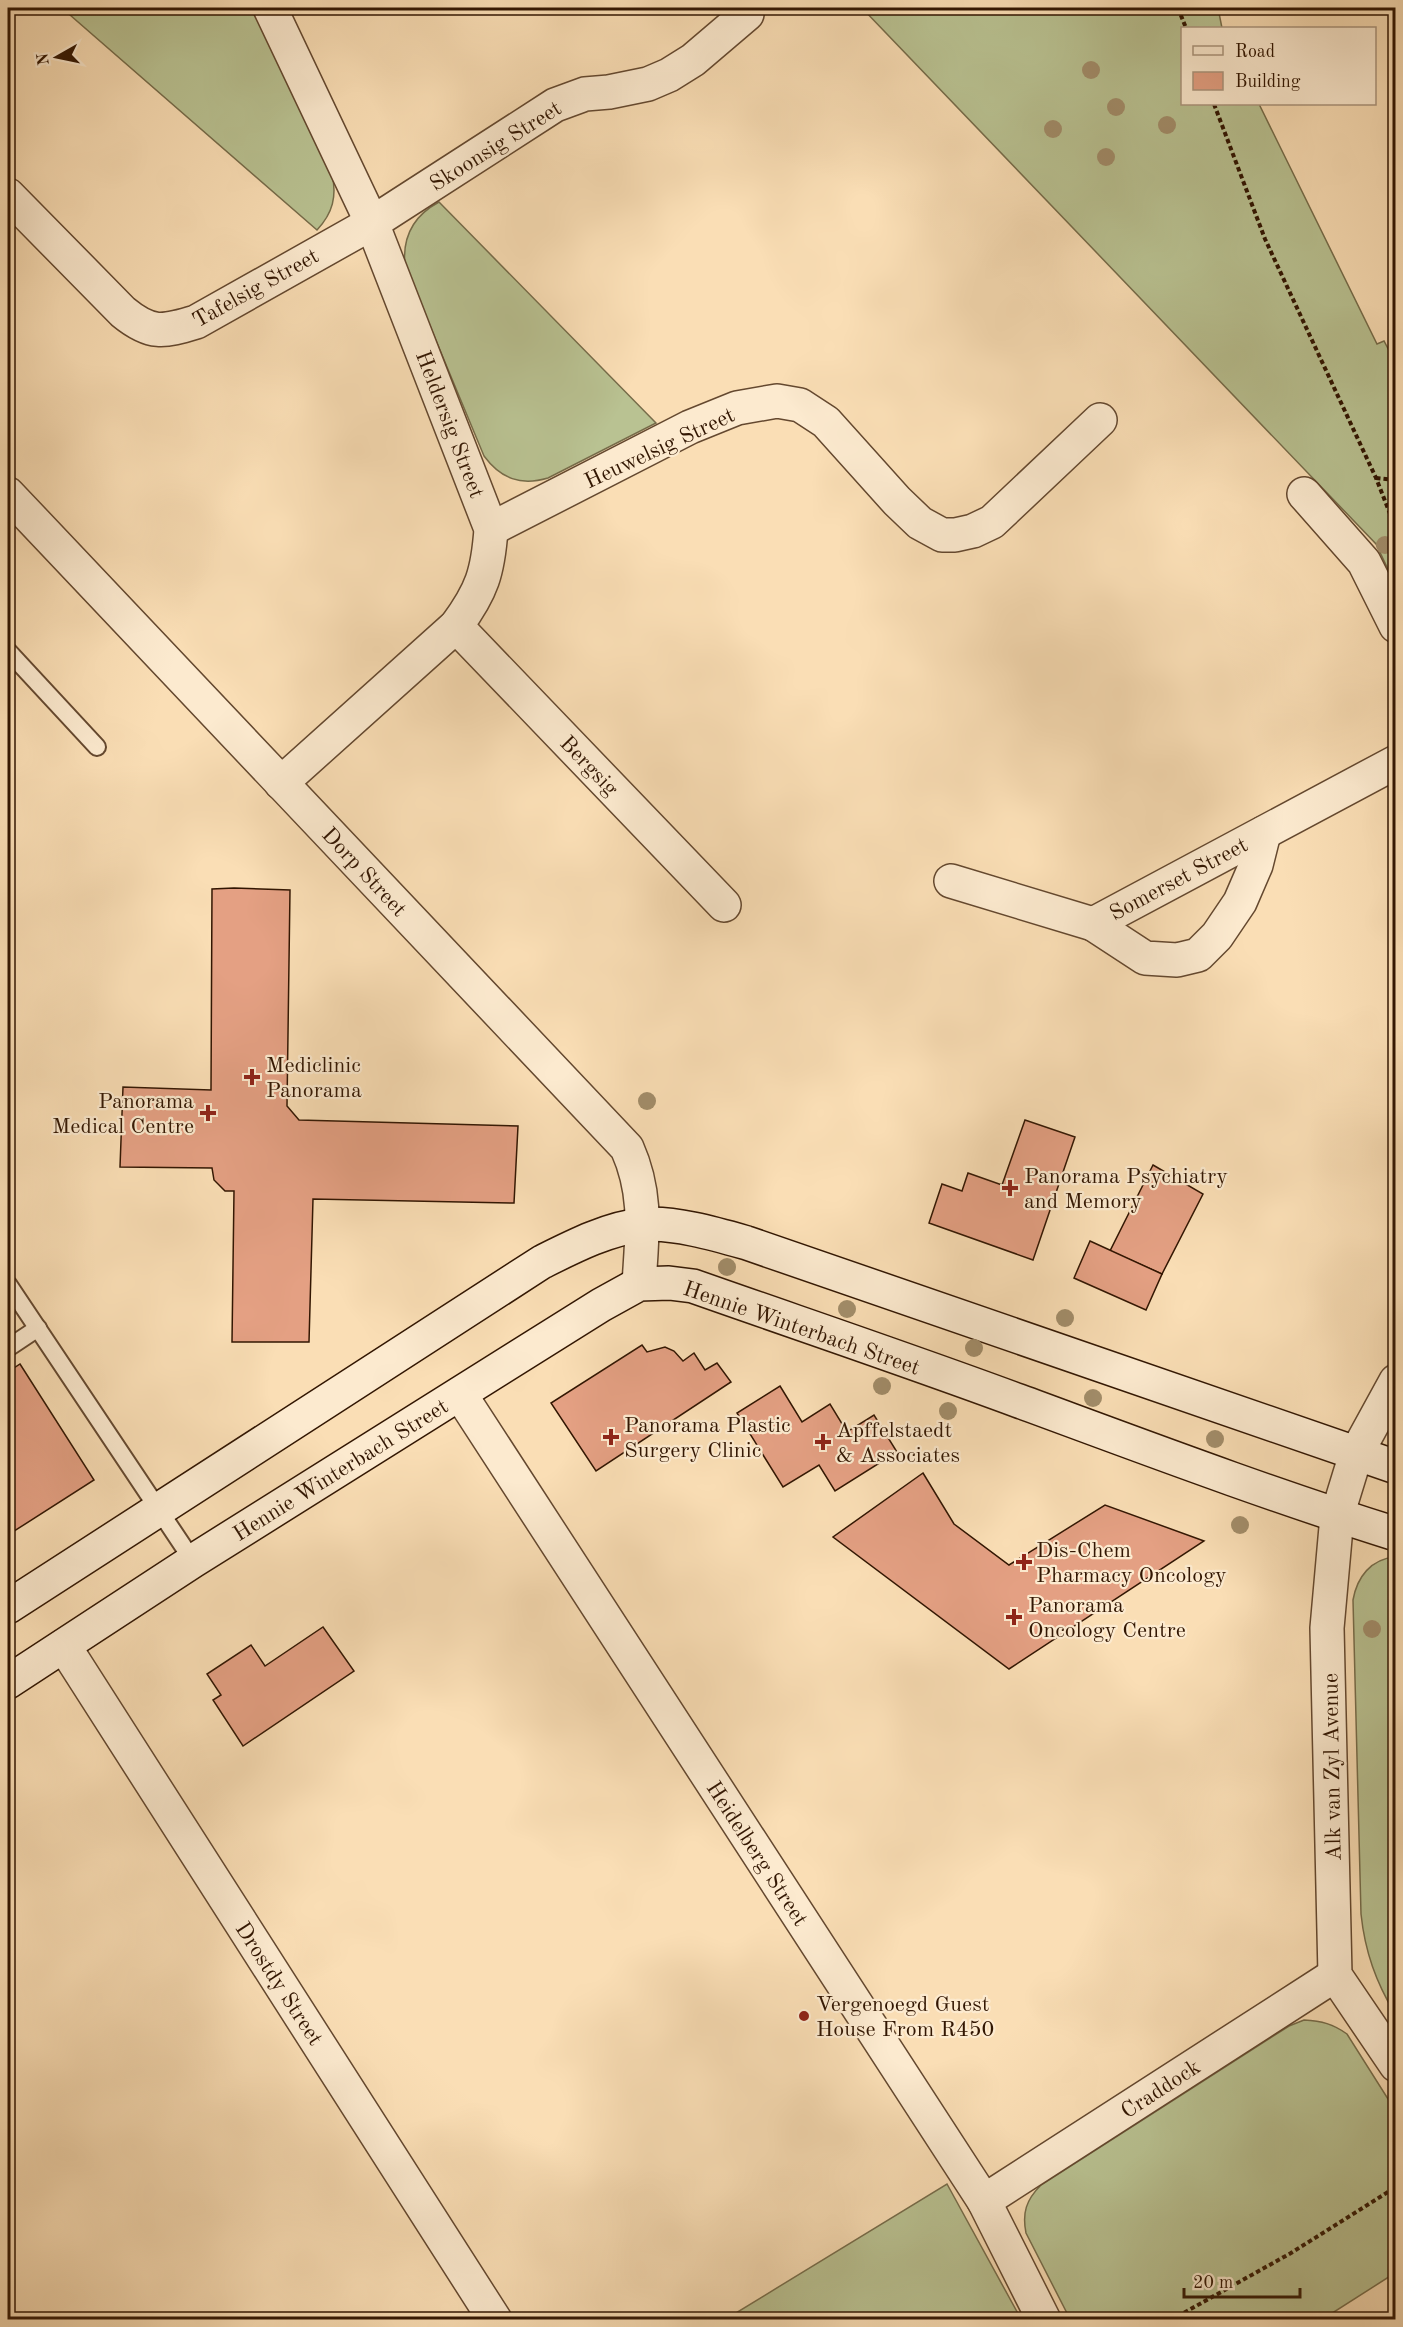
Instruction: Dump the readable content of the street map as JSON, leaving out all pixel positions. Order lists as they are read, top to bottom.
{
  "streets": {
    "street": [
      "Skoonsig Street",
      "Tafelsig Street",
      "Heldersig Street",
      "Heuwelsig Street",
      "Bergsig",
      "Dorp Street",
      "Somerset Street",
      "Hennie Winterbach Street",
      "Alk van Zyl Avenue",
      "Heidelberg Street",
      "Drostdy Street",
      "Craddock"
    ]
  },
  "crossings": [
    ["Skoonsig Street", "Tafelsig Street"],
    ["Skoonsig Street", "Heldersig Street"],
    ["Tafelsig Street", "Heldersig Street"],
    ["Heldersig Street", "Heuwelsig Street"],
    ["Heldersig Street", "Bergsig"],
    ["Heldersig Street", "Dorp Street"],
    ["Dorp Street", "Hennie Winterbach Street"],
    ["Hennie Winterbach Street", "Alk van Zyl Avenue"],
    ["Hennie Winterbach Street", "Heidelberg Street"],
    ["Hennie Winterbach Street", "Drostdy Street"],
    ["Alk van Zyl Avenue", "Craddock"],
    ["Heidelberg Street", "Craddock"]
  ],
  "places": {
    "health": [
      "Mediclinic Panorama",
      "Panorama Medical Centre",
      "Panorama Psychiatry and Memory",
      "Panorama Plastic Surgery Clinic",
      "Apffelstaedt & Associates",
      "Dis-Chem Pharmacy Oncology",
      "Panorama Oncology Centre"
    ],
    "other": ["Vergenoegd Guest House From R450"]
  },
  "legend": ["Road", "Building"],
  "scale_bar": "20 m",
  "north": "left"
}
